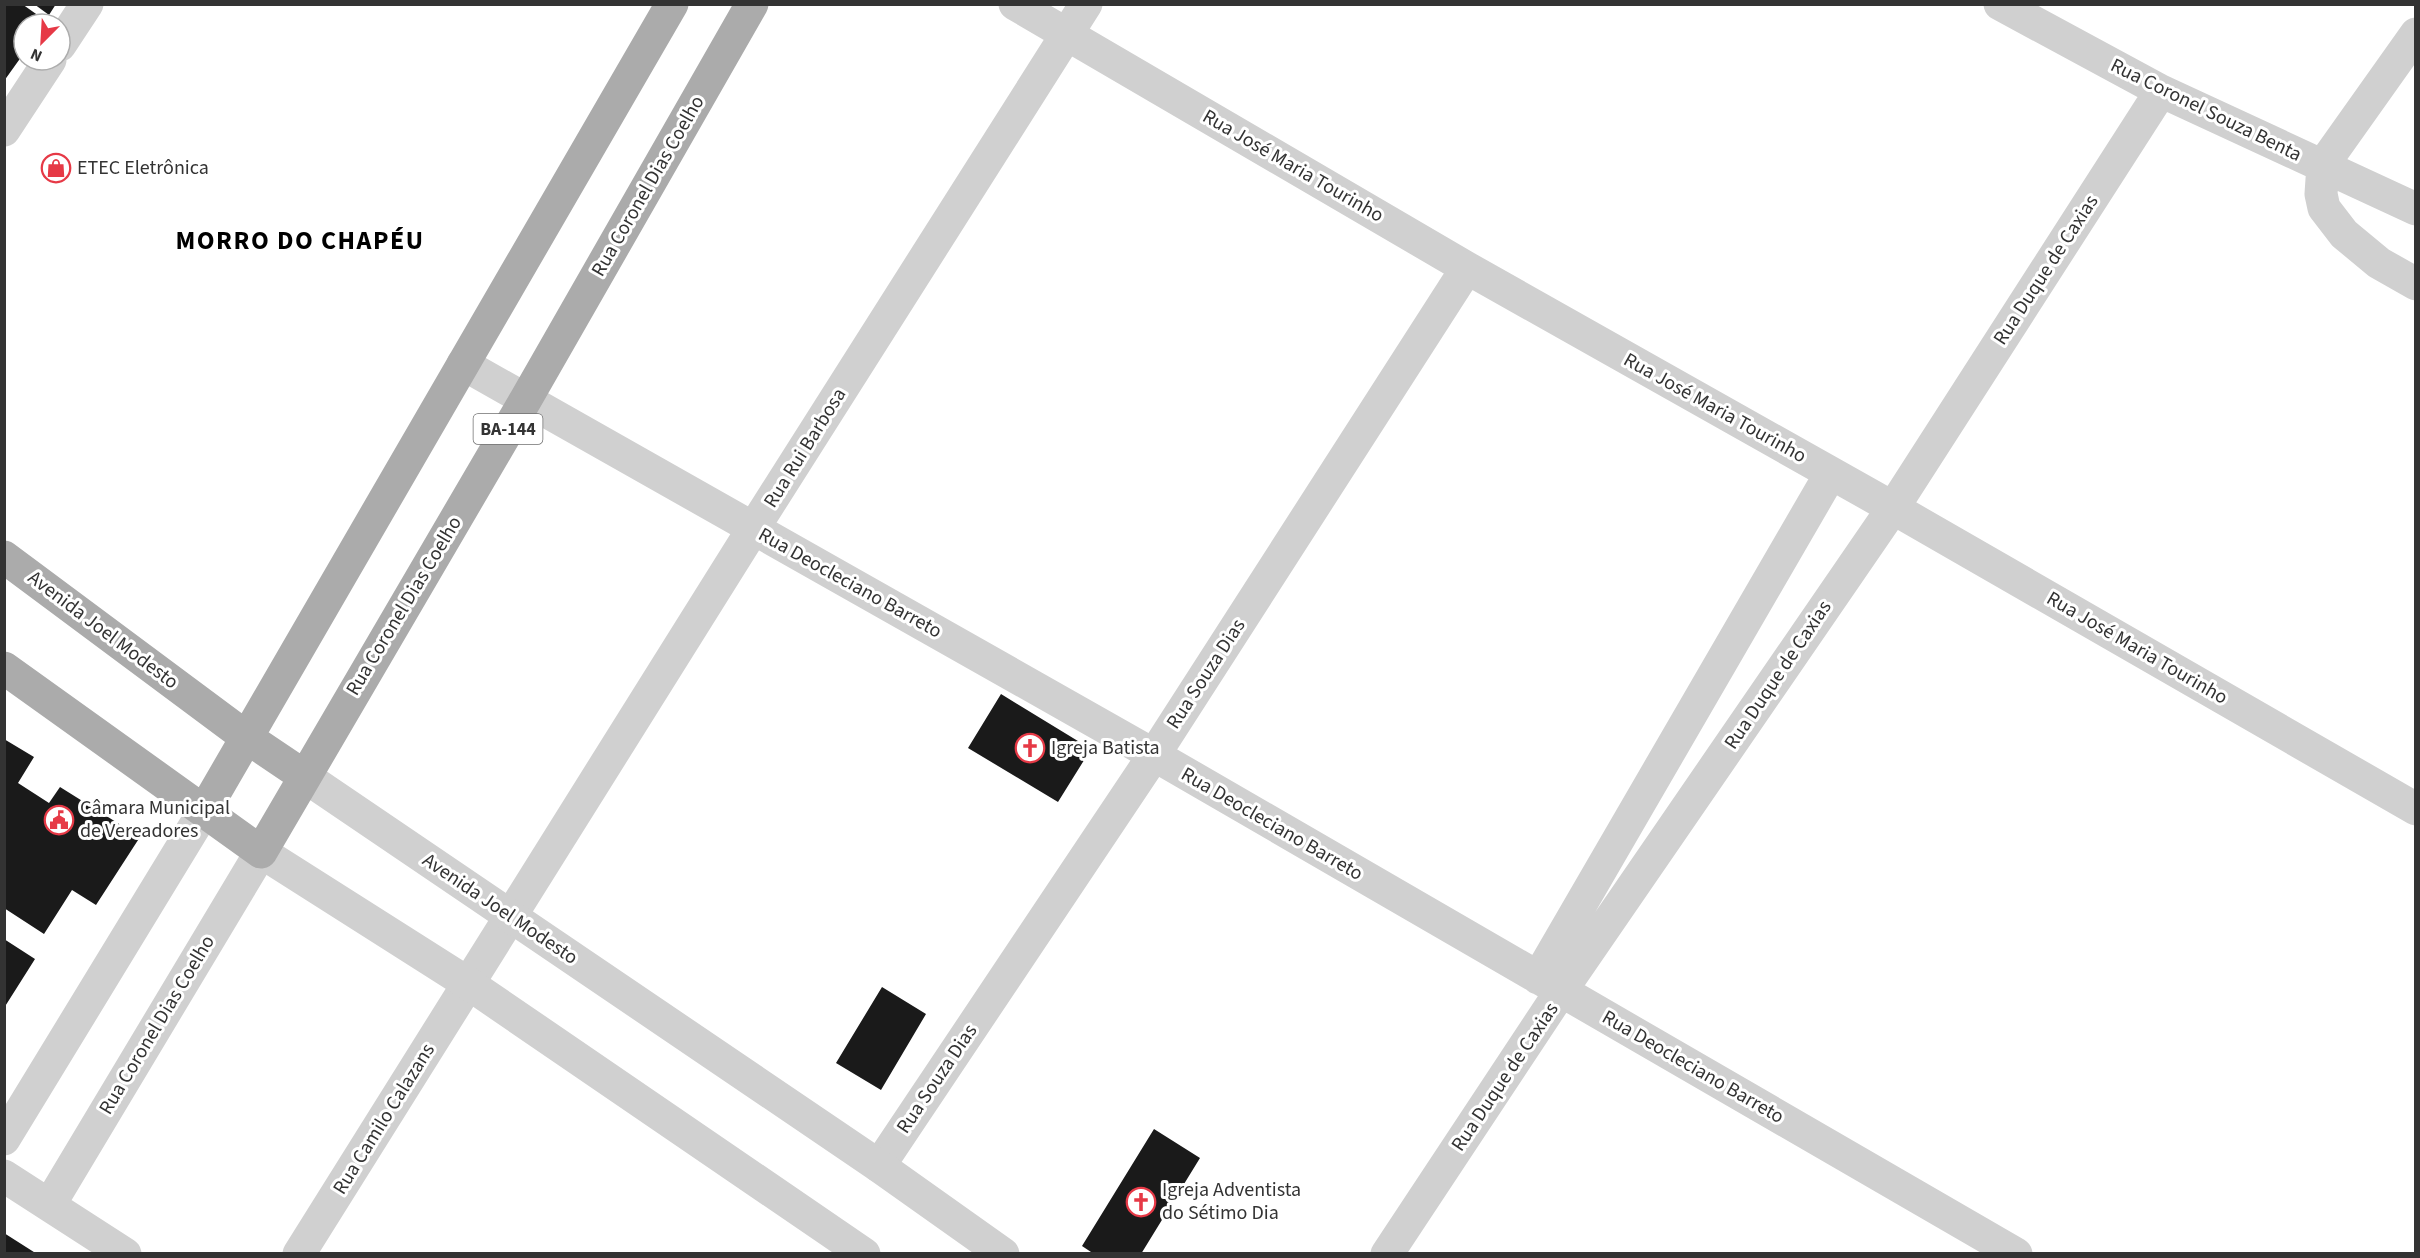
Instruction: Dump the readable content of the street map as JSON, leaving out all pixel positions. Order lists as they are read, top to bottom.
{
  "streets": {
    "main road": ["Rua Coronel Dias Coelho", "BA-144", "Avenida Joel Modesto"],
    "street": [
      "Rua Coronel Souza Benta",
      "Rua José Maria Tourinho",
      "Rua Duque de Caxias",
      "Rua Rui Barbosa",
      "Rua Deocleciano Barreto",
      "Rua Souza Dias",
      "Rua Camilo Calazans"
    ]
  },
  "crossings": [
    ["Rua Coronel Souza Benta", "Rua Duque de Caxias"],
    ["Rua José Maria Tourinho", "Rua Duque de Caxias"],
    ["Rua José Maria Tourinho", "Rua Rui Barbosa"],
    ["Rua José Maria Tourinho", "Rua Souza Dias"],
    ["Rua Coronel Dias Coelho", "Rua Deocleciano Barreto"],
    ["Rua Coronel Dias Coelho", "Avenida Joel Modesto"],
    ["Rua Duque de Caxias", "Rua Deocleciano Barreto"],
    ["Rua Rui Barbosa", "Rua Deocleciano Barreto"],
    ["Rua Rui Barbosa", "Avenida Joel Modesto"],
    ["Rua Rui Barbosa", "Rua Camilo Calazans"],
    ["Rua Deocleciano Barreto", "Rua Souza Dias"],
    ["Avenida Joel Modesto", "Rua Souza Dias"]
  ],
  "districts": ["MORRO DO CHAPÉU"],
  "places": {
    "shop": ["ETEC Eletrônica"],
    "church": ["Igreja Batista", "Igreja Adventista do Sétimo Dia"],
    "public building": ["Câmara Municipal de Vereadores"]
  },
  "north": "bottom left"
}
